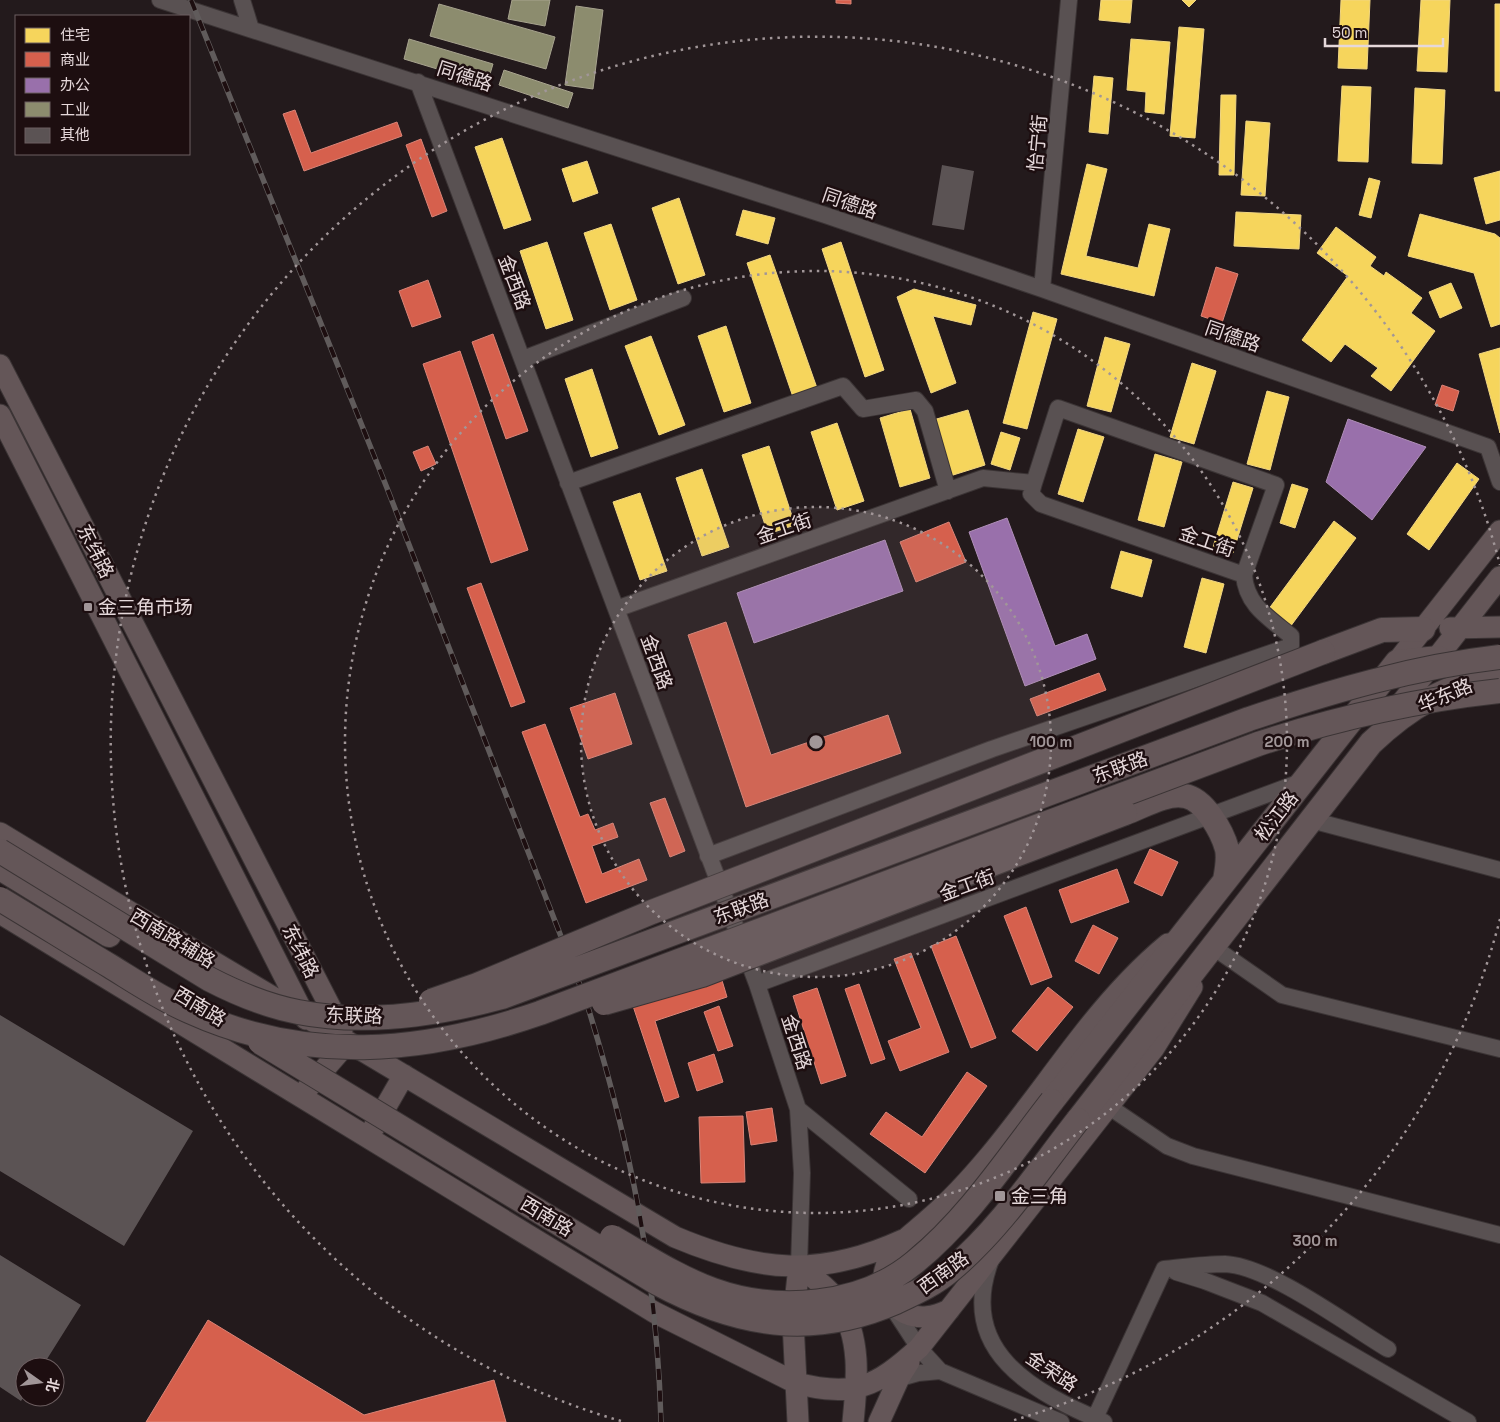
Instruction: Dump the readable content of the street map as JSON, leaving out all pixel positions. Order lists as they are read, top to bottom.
{
  "streets": {
    "highway": [
      "华东路",
      "东联路",
      "松江路",
      "西南路"
    ],
    "main road": ["东纬路", "西南路辅路"],
    "street": [
      "同德路",
      "怡宁街",
      "金西路",
      "金工街",
      "金荣路"
    ]
  },
  "crossings": [
    ["同德路", "怡宁街"],
    ["同德路", "金西路"],
    ["金西路", "金工街"],
    ["金工街", "松江路"],
    ["东纬路", "西南路辅路"],
    ["华东路", "松江路"],
    ["松江路", "西南路"],
    ["西南路", "金荣路"]
  ],
  "places": {
    "transit": ["金三角市场", "金三角"]
  },
  "legend": [
    "住宅",
    "商业",
    "办公",
    "工业",
    "其他"
  ],
  "scale_bar": "50 m",
  "north": "right",
  "rings": ["100 m", "200 m", "300 m"]
}
